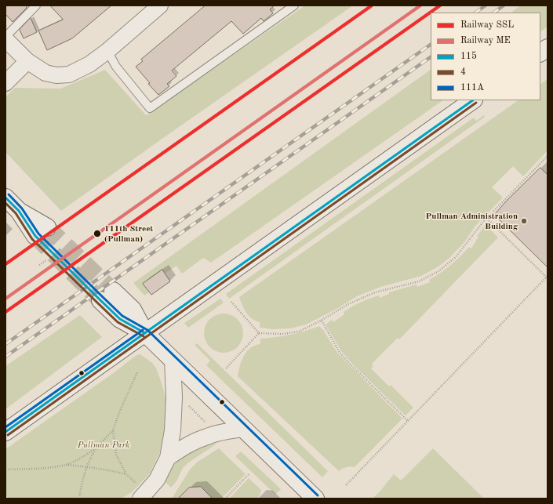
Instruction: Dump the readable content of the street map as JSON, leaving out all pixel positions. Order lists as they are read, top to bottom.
{
  "parks": ["Pullman Park"],
  "places": ["Pullman Administration Building", "111th Street (Pullman)"],
  "lines": [
    "rail line SSL",
    "rail line ME",
    "transit line 115",
    "transit line 4",
    "transit line 111A"
  ],
  "legend": [
    "Railway SSL",
    "Railway ME",
    "115",
    "4",
    "111A"
  ]
}
